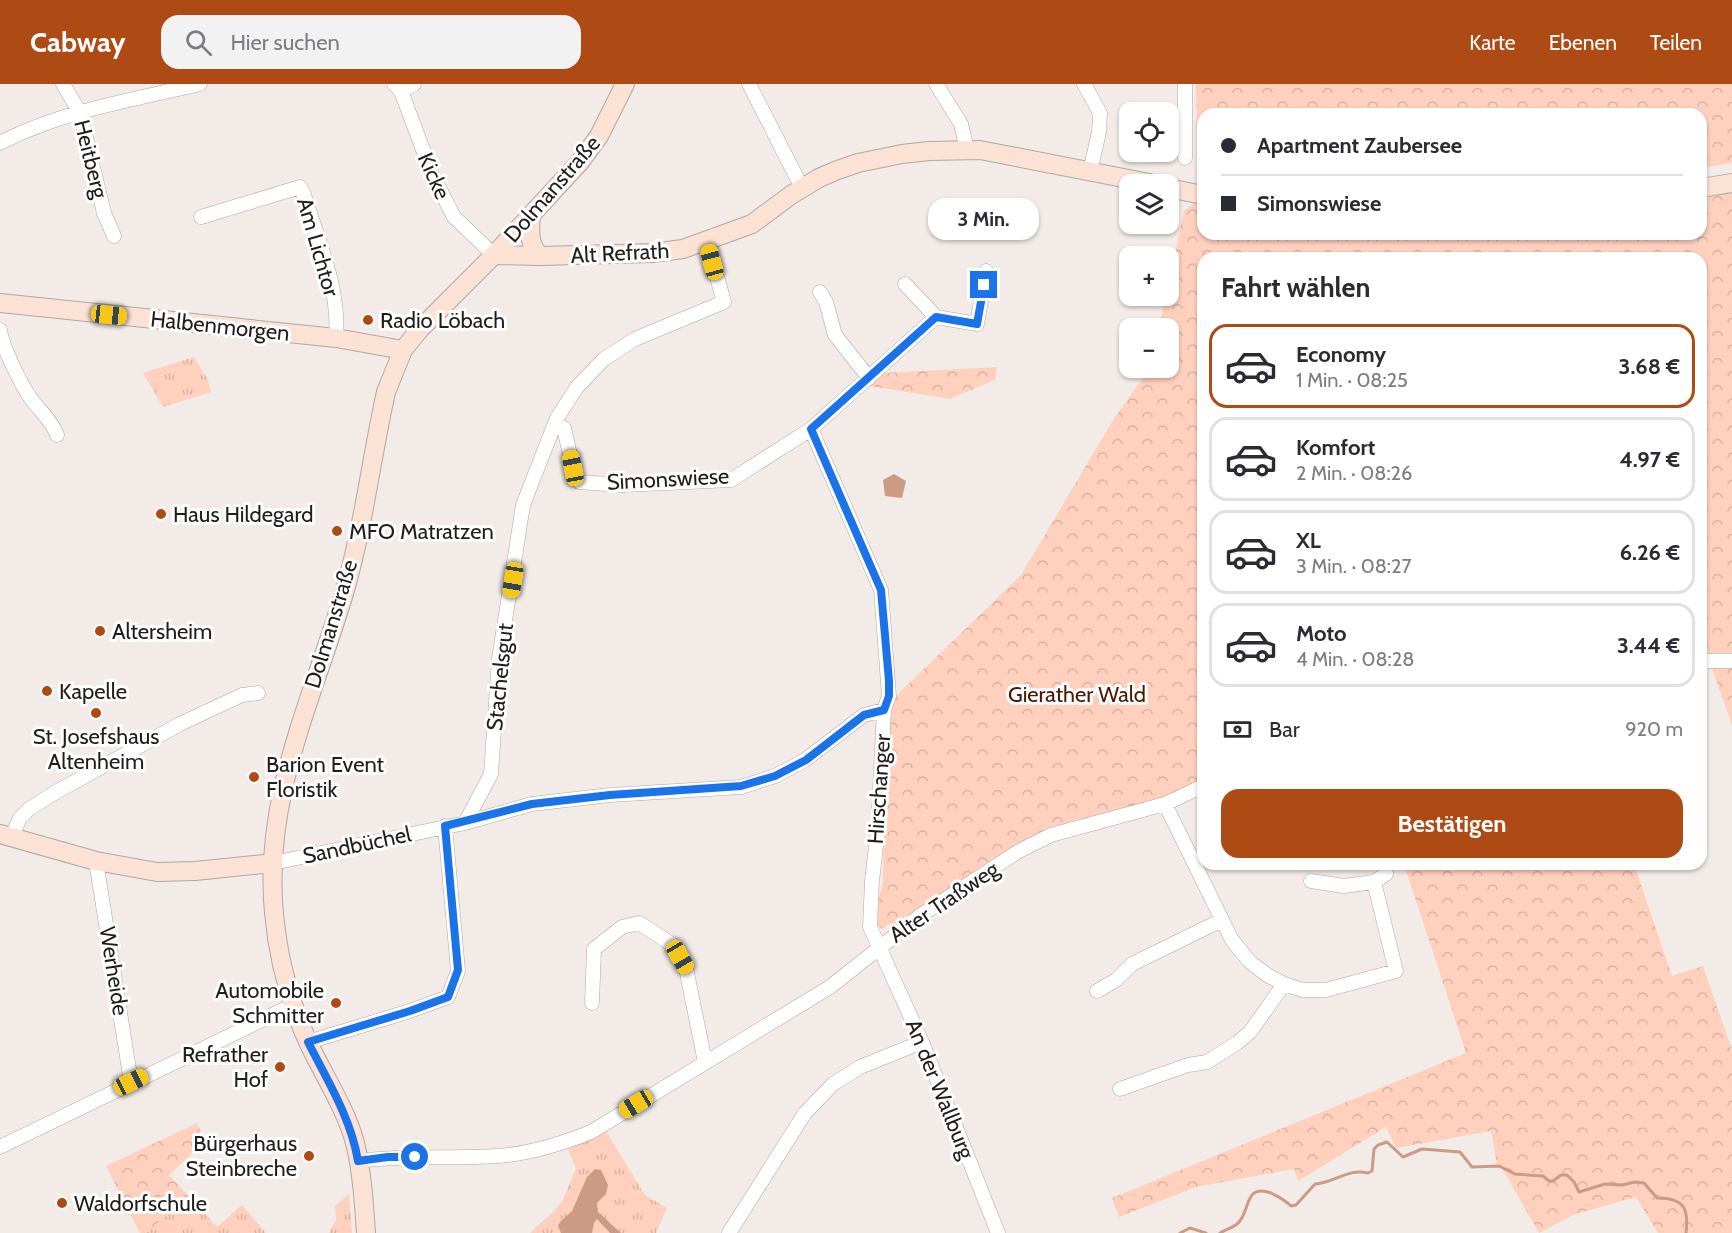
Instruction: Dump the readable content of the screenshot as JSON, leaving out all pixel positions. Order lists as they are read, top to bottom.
{
  "streets": {
    "street": [
      "Heitberg",
      "Kicke",
      "Dolmanstraße",
      "Am Lichtor",
      "Alt Refrath",
      "Halbenmorgen",
      "Simonswiese",
      "Stachelsgut",
      "Hirschanger",
      "Sandbüchel",
      "Alter Traßweg",
      "Werheide",
      "An der Wallburg"
    ]
  },
  "crossings": [
    ["Kicke", "Dolmanstraße"],
    ["Kicke", "Alt Refrath"],
    ["Dolmanstraße", "Alt Refrath"],
    ["Dolmanstraße", "Halbenmorgen"],
    ["Dolmanstraße", "Sandbüchel"],
    ["Dolmanstraße", "Alter Traßweg"],
    ["Am Lichtor", "Halbenmorgen"],
    ["Alt Refrath", "Stachelsgut"],
    ["Simonswiese", "Stachelsgut"],
    ["Simonswiese", "Hirschanger"],
    ["Stachelsgut", "Sandbüchel"],
    ["Hirschanger", "Sandbüchel"],
    ["Hirschanger", "Alter Traßweg"],
    ["Hirschanger", "An der Wallburg"],
    ["Alter Traßweg", "An der Wallburg"]
  ],
  "parks": ["Gierather Wald"],
  "places": [
    "Radio Löbach",
    "Haus Hildegard",
    "MFO Matratzen",
    "Altersheim",
    "Kapelle",
    "St. Josefshaus Altenheim",
    "Barion Event Floristik",
    "Automobile Schmitter",
    "Refrather Hof",
    "Bürgerhaus Steinbreche",
    "Waldorfschule"
  ],
  "page": {
    "header": "Cabway",
    "search": "Hier suchen",
    "nav": ["Karte", "Ebenen", "Teilen"],
    "map_buttons": ["+", "−"],
    "banner": ["Apartment Zaubersee", "Simonswiese"],
    "bubble": "3 Min.",
    "heading": "Fahrt wählen",
    "list": [
      {
        "name": "Economy",
        "note": "1 Min. · 08:25",
        "value": "3.68 €"
      },
      {
        "name": "Komfort",
        "note": "2 Min. · 08:26",
        "value": "4.97 €"
      },
      {
        "name": "XL",
        "note": "3 Min. · 08:27",
        "value": "6.26 €"
      },
      {
        "name": "Moto",
        "note": "4 Min. · 08:28",
        "value": "3.44 €"
      }
    ],
    "pay": ["Bar", "920 m"],
    "buttons": "Bestätigen"
  }
}
